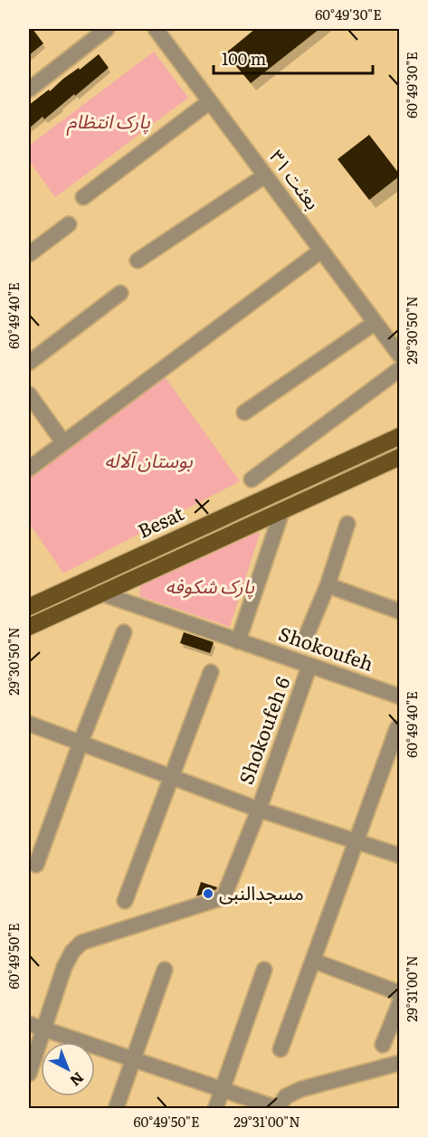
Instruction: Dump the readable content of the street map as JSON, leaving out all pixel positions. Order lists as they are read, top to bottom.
{
  "streets": {
    "main road": ["Besat"],
    "street": ["بعثت ۳۱", "Shokoufeh", "Shokoufeh 6"]
  },
  "crossings": [
    ["Besat", "Shokoufeh"],
    ["Shokoufeh", "Shokoufeh 6"]
  ],
  "parks": ["پارک انتظام", "بوستان آلاله", "پارک شکوفه"],
  "places": ["مسجدالنبی"],
  "scale_bar": "100 m",
  "north": "bottom right",
  "coordinates": [
    "60°49'30\"E",
    "60°49'40\"E",
    "29°30'50\"N",
    "60°49'50\"E",
    "29°31'00\"N"
  ]
}
